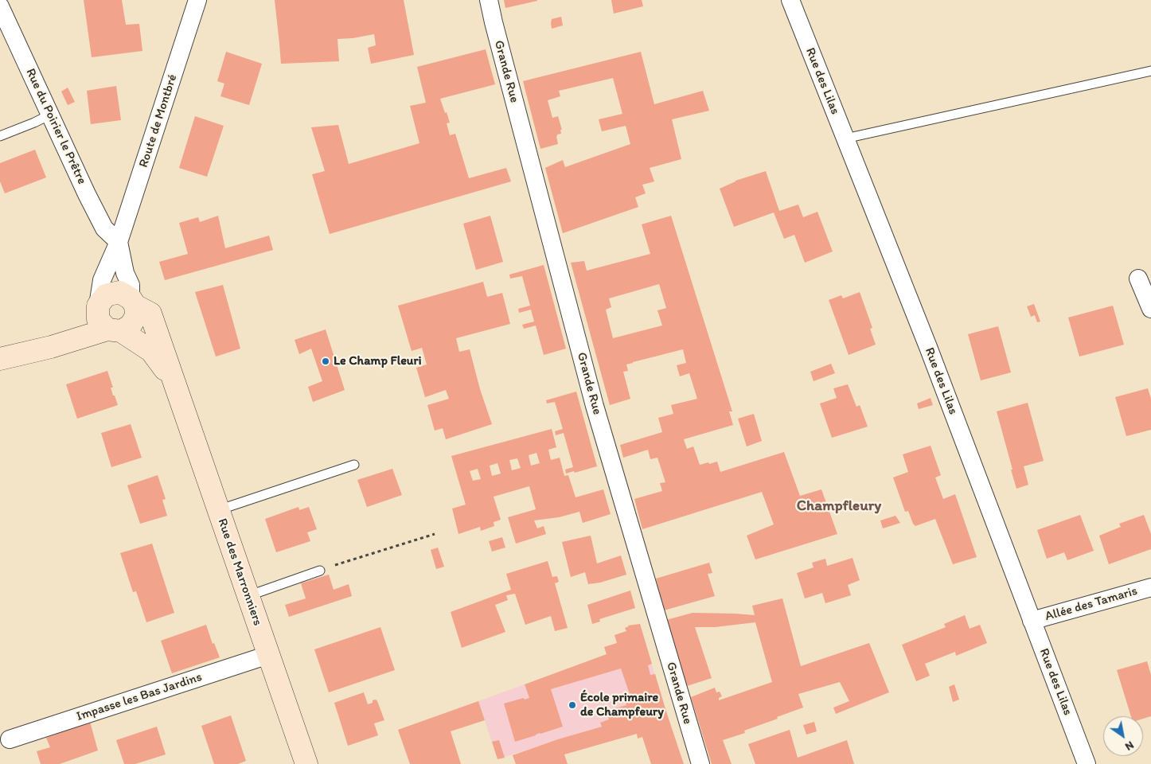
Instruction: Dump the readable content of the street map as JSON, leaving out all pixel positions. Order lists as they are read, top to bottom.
{
  "streets": {
    "street": [
      "Grande Rue",
      "Rue des Lilas",
      "Route de Montbré",
      "Rue du Poirier le Prêtre",
      "Rue des Marronniers",
      "Allée des Tamaris",
      "Impasse les Bas Jardins"
    ]
  },
  "crossings": [
    ["Rue des Lilas", "Allée des Tamaris"],
    ["Route de Montbré", "Rue du Poirier le Prêtre"],
    ["Route de Montbré", "Rue des Marronniers"],
    ["Rue des Marronniers", "Impasse les Bas Jardins"]
  ],
  "districts": ["Champfleury"],
  "places": ["Le Champ Fleuri", "École primaire de Champfeury"],
  "north": "bottom right"
}
